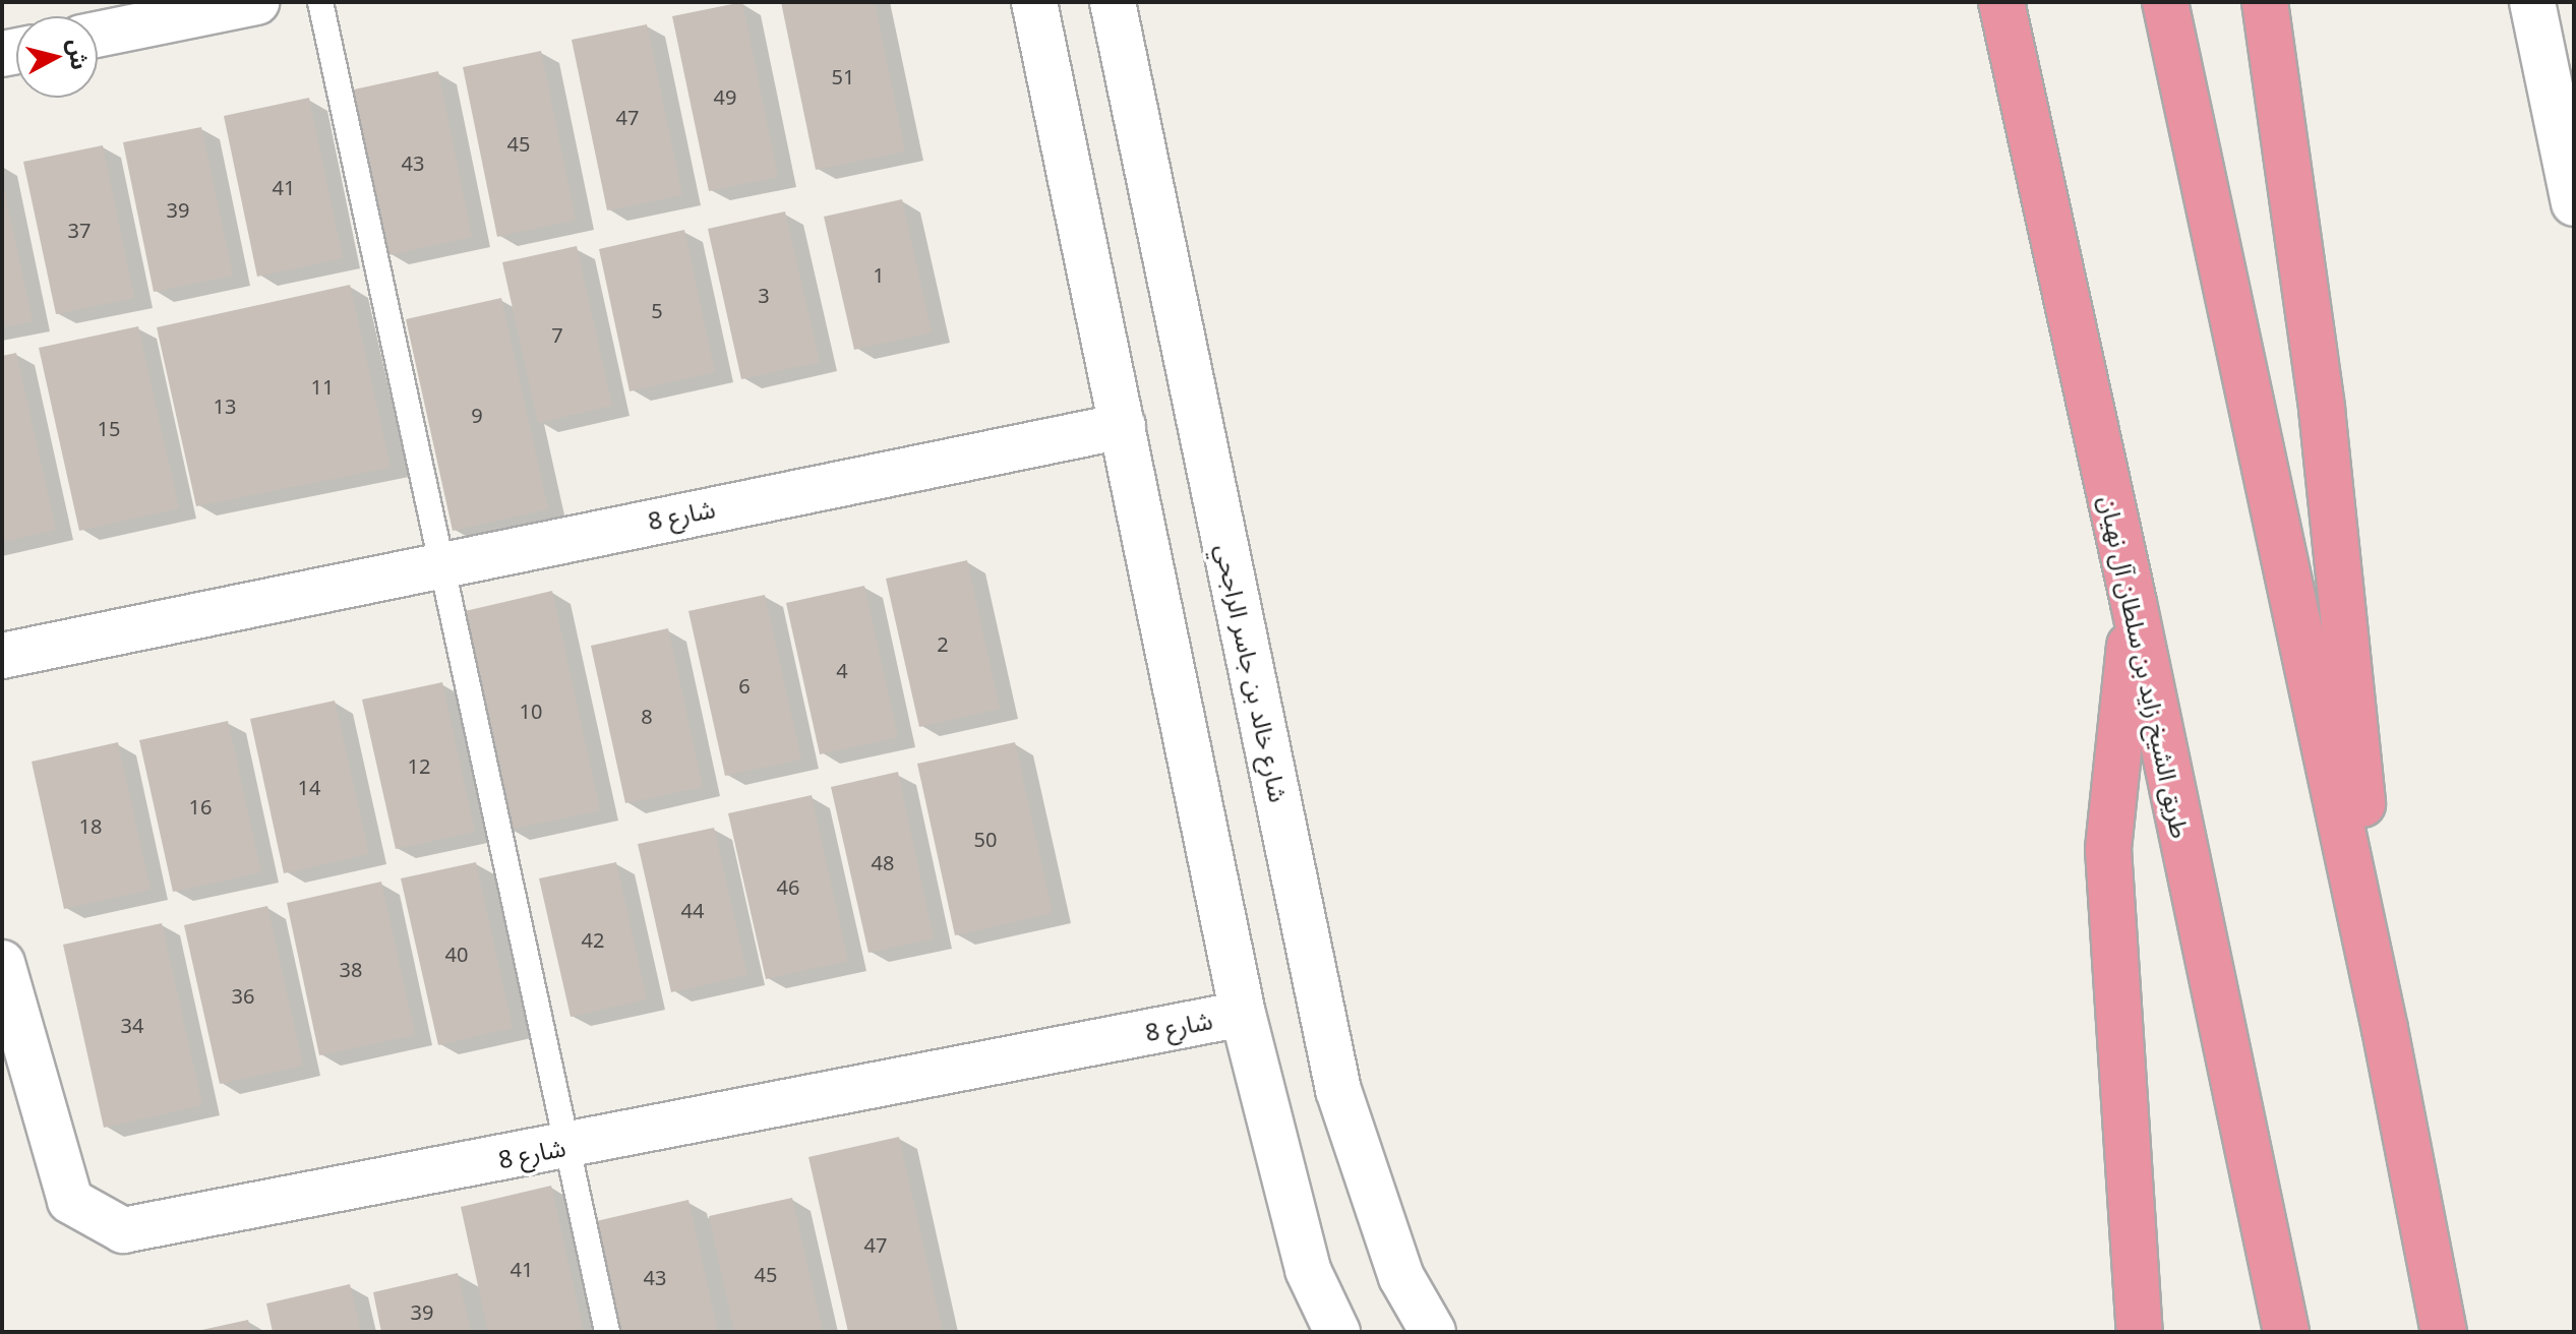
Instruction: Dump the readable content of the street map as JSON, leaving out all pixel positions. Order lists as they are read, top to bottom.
{
  "streets": {
    "highway": ["طريق الشيخ زايد بن سلطان آل نهيان"],
    "street": ["شارع 8", "شارع خالد بن جاسر الراجحي"]
  },
  "house_numbers": [
    "51",
    "49",
    "47",
    "45",
    "43",
    "41",
    "39",
    "37",
    "1",
    "3",
    "5",
    "7",
    "11",
    "13",
    "9",
    "15",
    "2",
    "4",
    "6",
    "10",
    "8",
    "12",
    "14",
    "16",
    "18",
    "50",
    "48",
    "46",
    "44",
    "42",
    "40",
    "38",
    "36",
    "34",
    "47",
    "41",
    "45",
    "43",
    "39"
  ],
  "north": "right"
}
